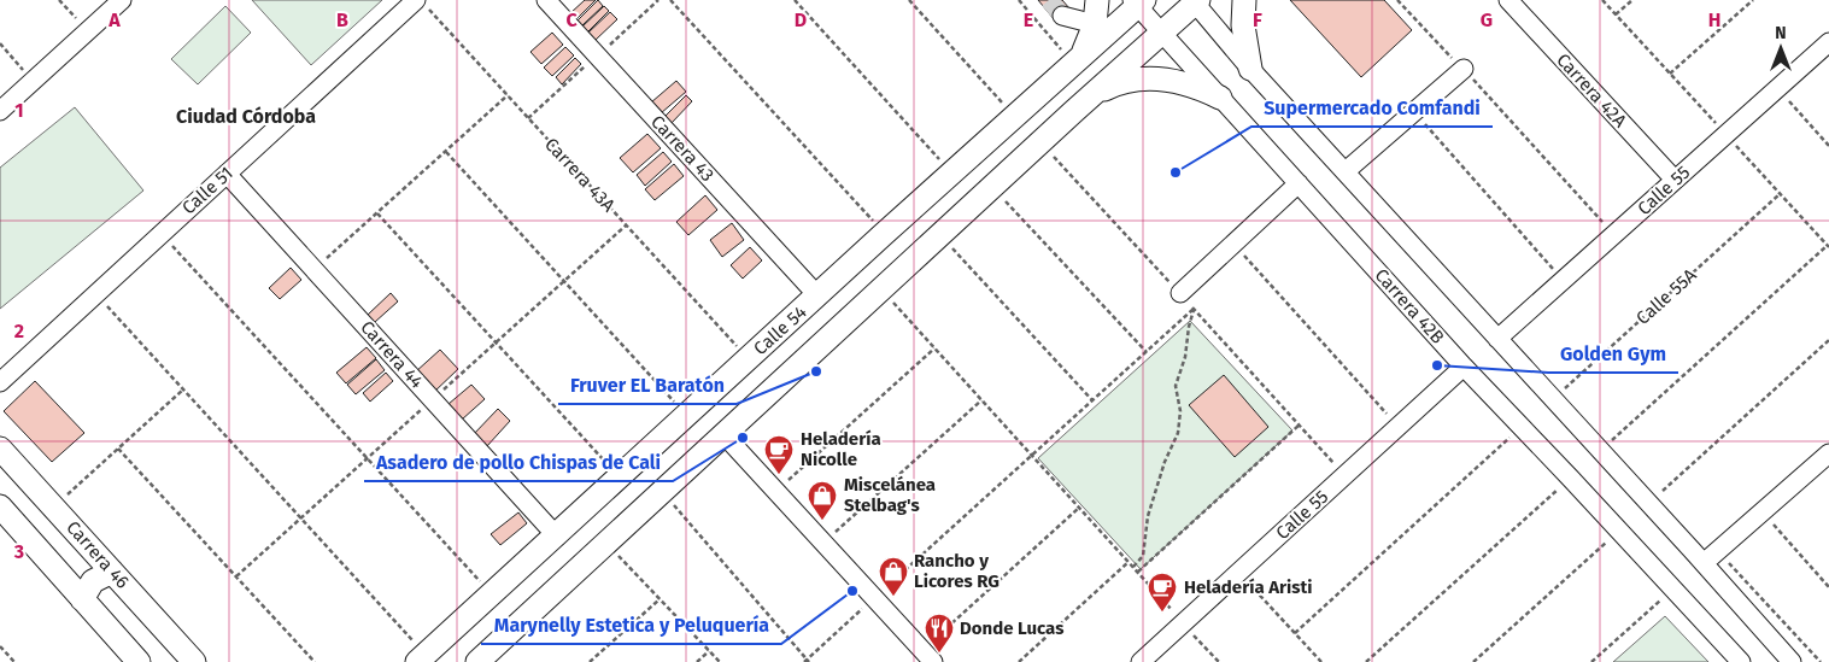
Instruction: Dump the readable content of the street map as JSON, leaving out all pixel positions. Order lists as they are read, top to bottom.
{
  "streets": {
    "main road": ["Calle 54", "Carrera 46"],
    "street": [
      "Carrera 42A",
      "Carrera 43",
      "Calle 51",
      "Calle 55",
      "Carrera 42B",
      "Carrera 44"
    ],
    "path": ["Carrera 43A", "Calle 55A"]
  },
  "crossings": [
    ["Carrera 42A", "Calle 55"],
    ["Carrera 43", "Calle 54"],
    ["Carrera 43A", "Calle 51"],
    ["Calle 51", "Carrera 44"],
    ["Calle 55", "Carrera 42B"],
    ["Carrera 42B", "Calle 54"],
    ["Calle 54", "Carrera 44"]
  ],
  "districts": ["Ciudad Córdoba"],
  "places": {
    "other": [
      "Supermercado Comfandi",
      "Golden Gym",
      "Fruver EL Baratón",
      "Asadero de pollo Chispas de Cali",
      "Marynelly Estetica y Peluquería"
    ],
    "cafe": ["Heladería Nicolle", "Heladería Aristi"],
    "shop": ["Miscelánea Stelbag's", "Rancho y Licores RG"],
    "restaurant": ["Donde Lucas"]
  },
  "north": "top",
  "grid": {
    "columns": [
      "A",
      "B",
      "C",
      "D",
      "E",
      "F",
      "G",
      "H"
    ],
    "rows": ["1", "2", "3"]
  }
}
